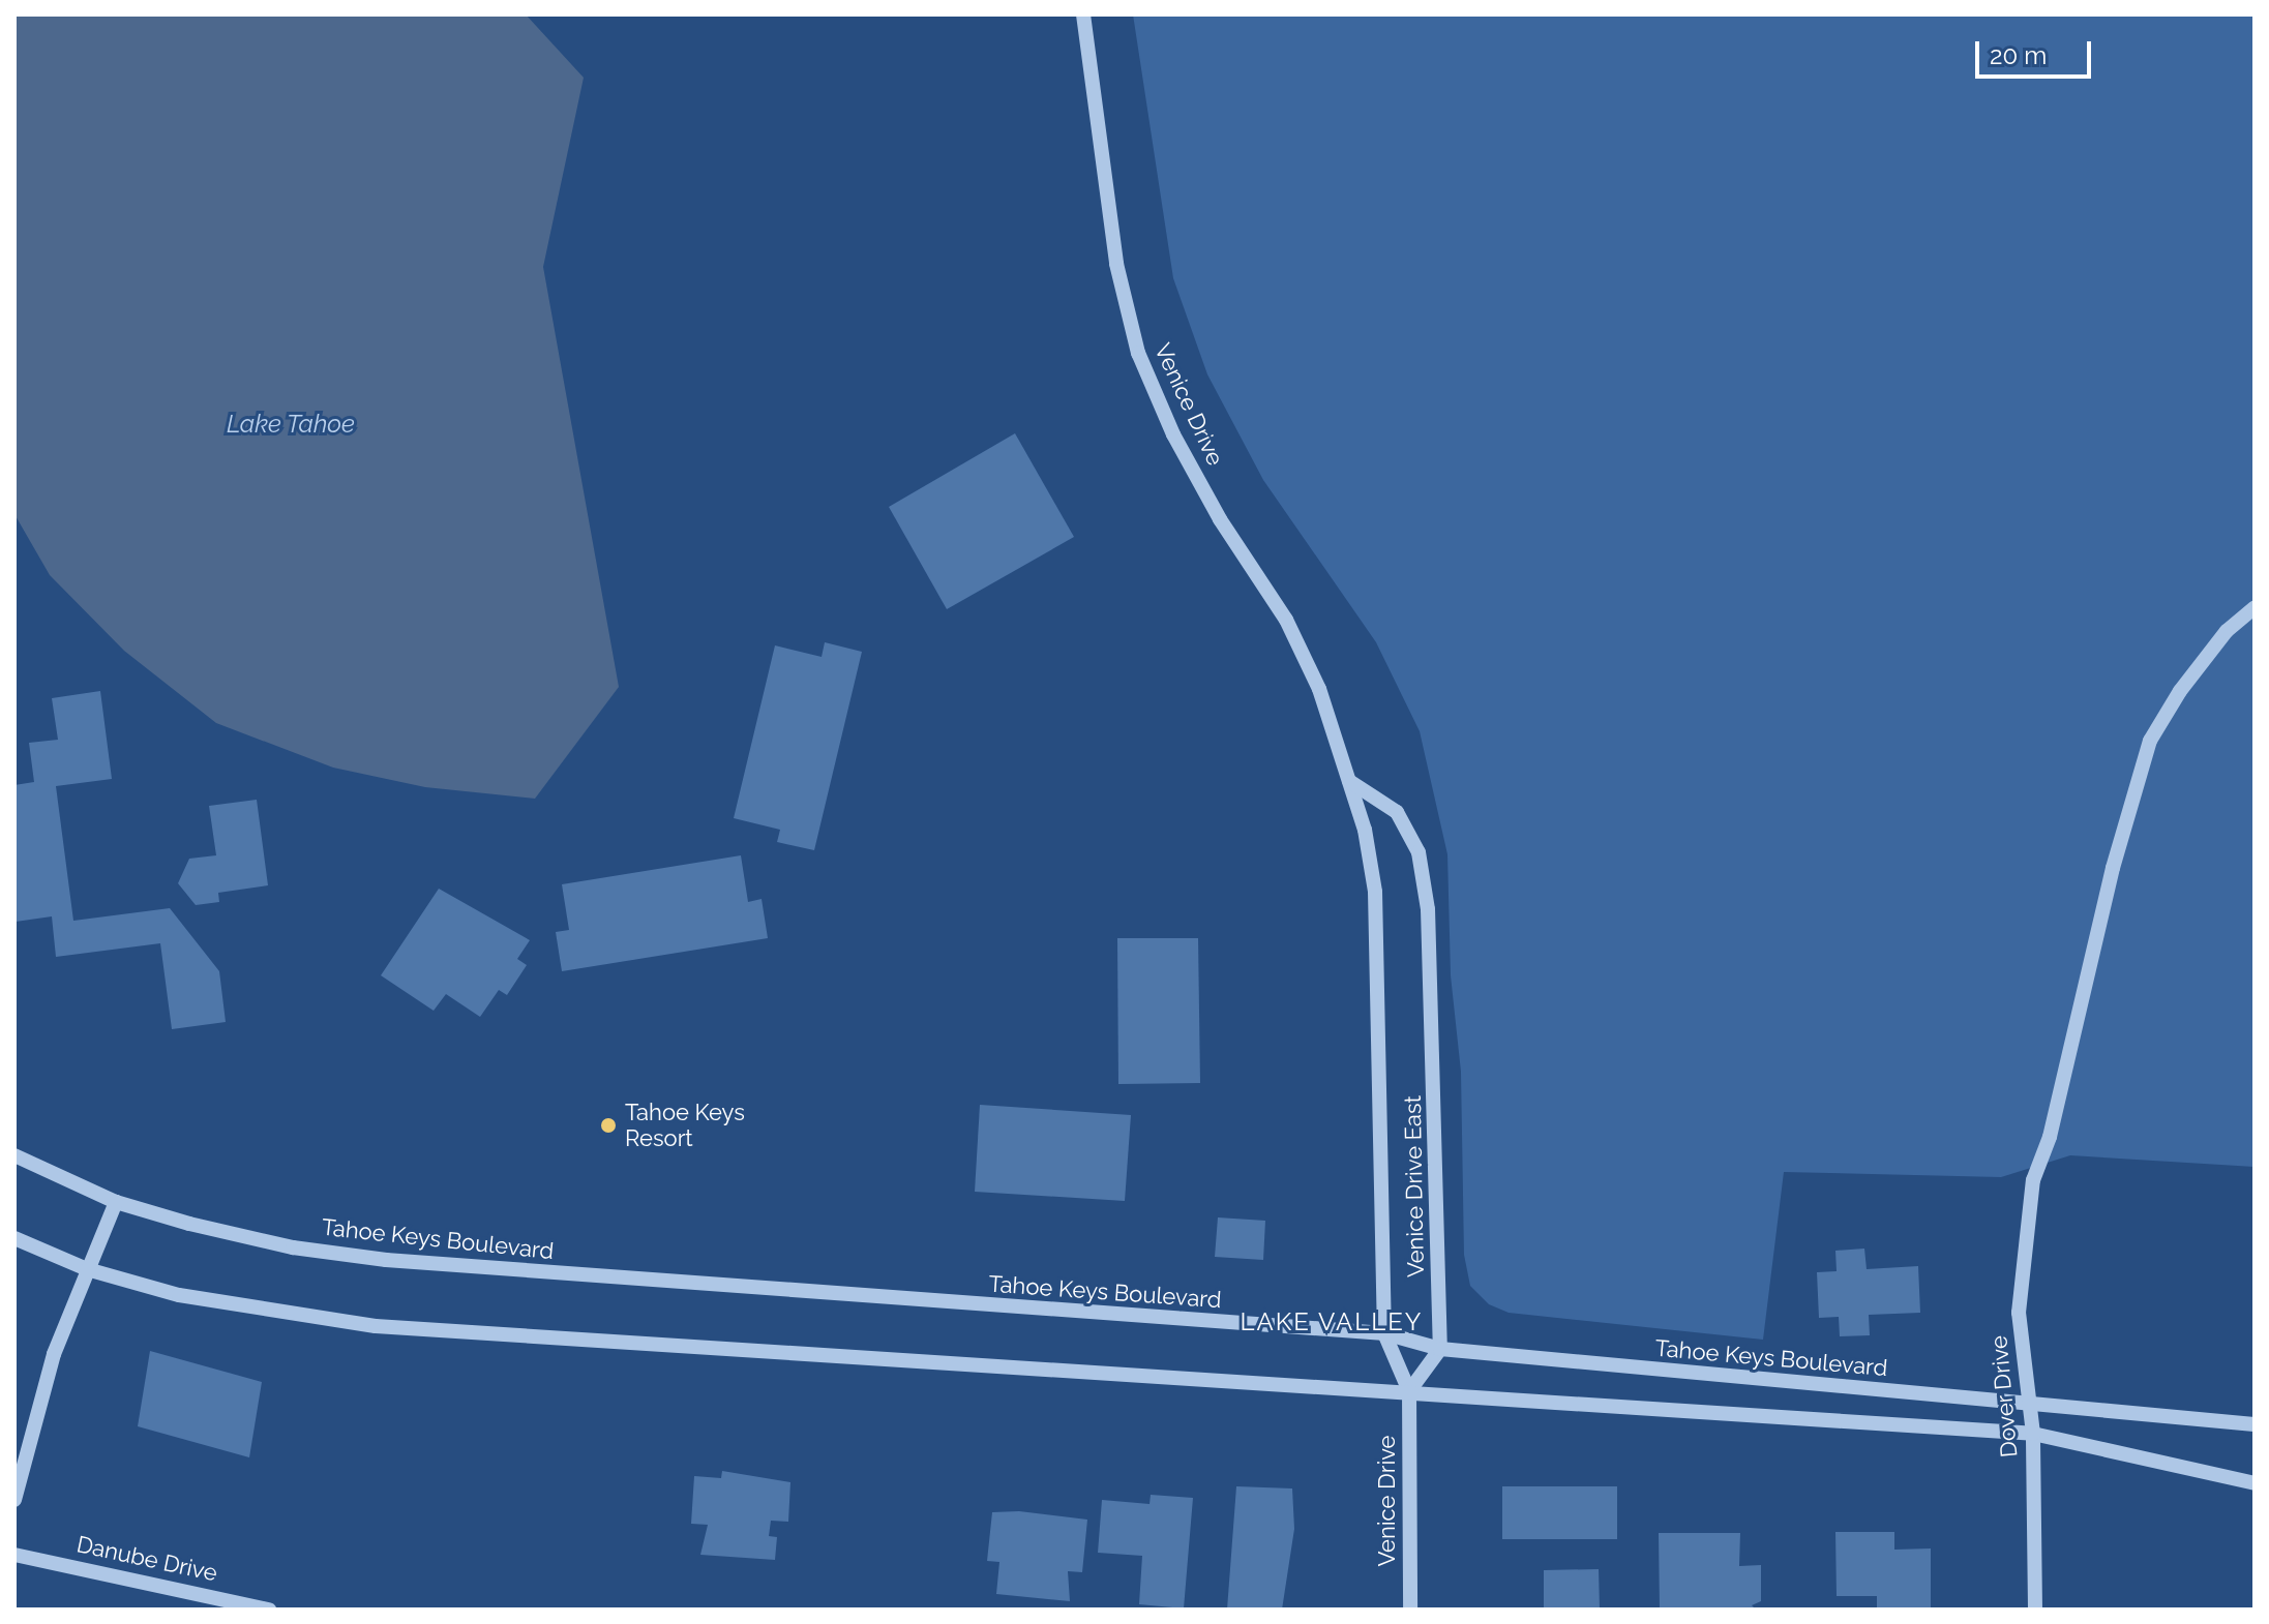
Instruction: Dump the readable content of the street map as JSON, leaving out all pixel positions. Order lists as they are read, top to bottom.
{
  "streets": {
    "street": [
      "Venice Drive",
      "Venice Drive East",
      "Tahoe Keys Boulevard",
      "Dover Drive",
      "Danube Drive"
    ]
  },
  "crossings": [
    ["Venice Drive", "Venice Drive East"],
    ["Venice Drive East", "Tahoe Keys Boulevard"],
    ["Tahoe Keys Boulevard", "Dover Drive"]
  ],
  "districts": ["LAKE VALLEY"],
  "water": ["Lake Tahoe"],
  "places": ["Tahoe Keys Resort"],
  "scale_bar": "20 m"
}
